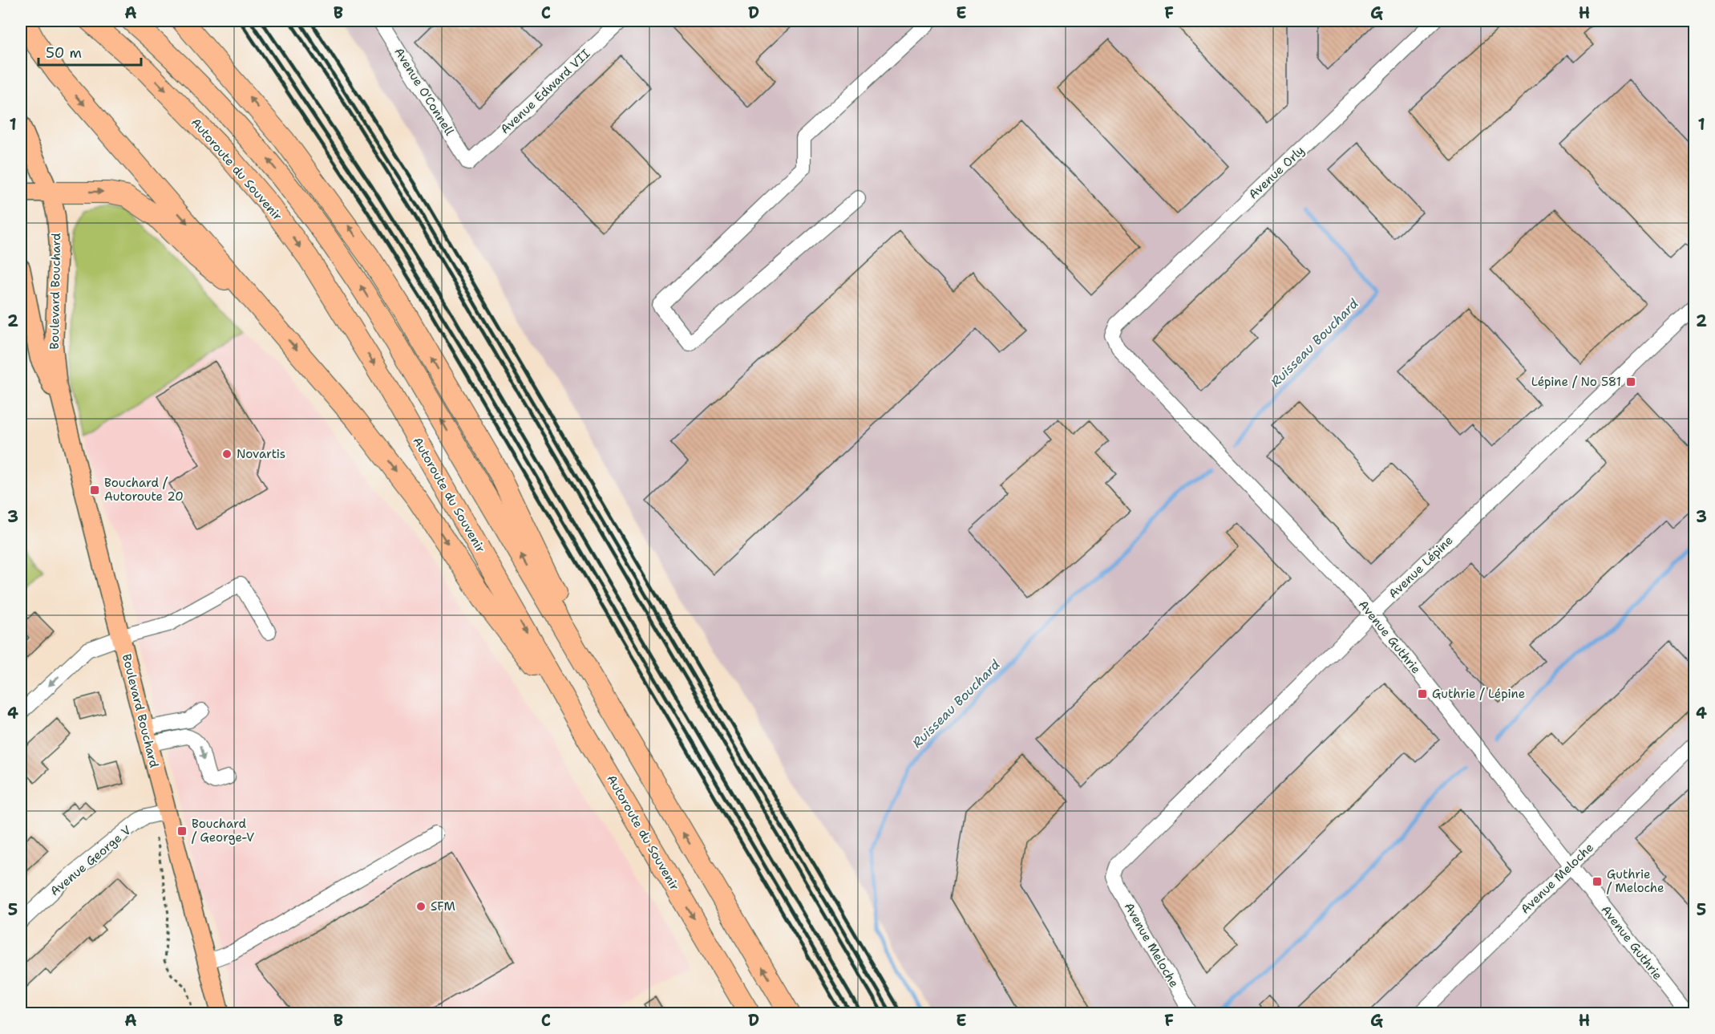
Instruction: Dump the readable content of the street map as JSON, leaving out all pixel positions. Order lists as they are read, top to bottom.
{
  "streets": {
    "highway": ["Autoroute du Souvenir"],
    "main road": ["Boulevard Bouchard"],
    "street": [
      "Avenue O'Connell",
      "Avenue Edward VII",
      "Avenue Orly",
      "Avenue Lépine",
      "Avenue Guthrie",
      "Avenue George V",
      "Avenue Meloche"
    ]
  },
  "crossings": [
    ["Avenue O'Connell", "Avenue Edward VII"],
    ["Avenue Orly", "Avenue Guthrie"],
    ["Boulevard Bouchard", "Avenue George V"],
    ["Avenue Lépine", "Avenue Guthrie"],
    ["Avenue Lépine", "Avenue Meloche"],
    ["Avenue Guthrie", "Avenue Meloche"]
  ],
  "water": ["Ruisseau Bouchard"],
  "places": {
    "transit": [
      "Lépine / No 581",
      "Bouchard / Autoroute 20",
      "Guthrie / Lépine",
      "Bouchard / George-V",
      "Guthrie / Meloche"
    ],
    "other": ["Novartis", "SFM"]
  },
  "scale_bar": "50 m",
  "grid": {
    "columns": [
      "A",
      "B",
      "C",
      "D",
      "E",
      "F",
      "G",
      "H"
    ],
    "rows": [
      "1",
      "2",
      "3",
      "4",
      "5"
    ]
  }
}
